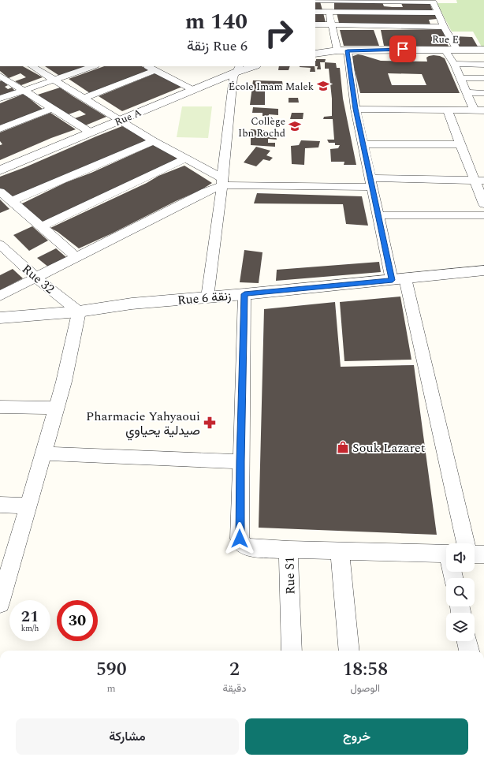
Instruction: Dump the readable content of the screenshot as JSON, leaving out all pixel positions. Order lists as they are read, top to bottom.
{
  "streets": {
    "street": [
      "Rue E",
      "Rue A",
      "Rue 32",
      "Rue 6 زنقة",
      "Rue S1"
    ]
  },
  "crossings": [
    ["Rue 32", "Rue 6 زنقة"],
    ["Rue 6 زنقة", "Rue S1"]
  ],
  "places": {
    "school or university": ["École Imam Malek", "Collège Ibn Rochd"],
    "pharmacy": ["Pharmacie Yahyaoui صيدلية يحياوي"],
    "shop": ["Souk Lazaret"]
  },
  "page": {
    "turn": ["140 m", "Rue 6 زنقة"],
    "speed": "21 km/h",
    "limit": "30",
    "eta": [
      "18:58",
      "الوصول",
      "2",
      "دقيقة",
      "590",
      "m"
    ],
    "buttons": ["خروج", "مشاركة"]
  }
}
